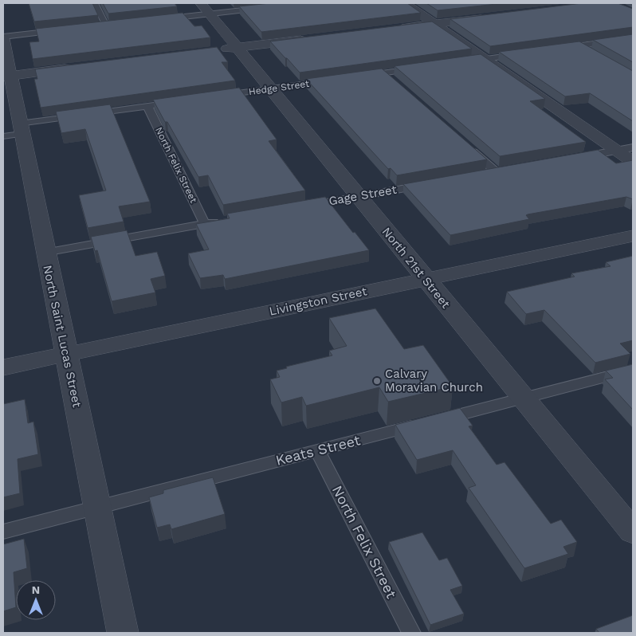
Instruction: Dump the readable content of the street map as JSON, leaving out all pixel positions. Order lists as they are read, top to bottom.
{
  "streets": {
    "street": ["North 21st Street", "Livingston Street", "North Saint Lucas Street"],
    "lane": [
      "Hedge Street",
      "North Felix Street",
      "Gage Street",
      "Keats Street"
    ]
  },
  "crossings": [
    ["Hedge Street", "North 21st Street"],
    ["North Felix Street", "Keats Street"],
    ["Gage Street", "North 21st Street"],
    ["North 21st Street", "Livingston Street"],
    ["North 21st Street", "Keats Street"],
    ["Livingston Street", "North Saint Lucas Street"],
    ["North Saint Lucas Street", "Keats Street"]
  ],
  "places": ["Calvary Moravian Church"],
  "north": "top"
}
